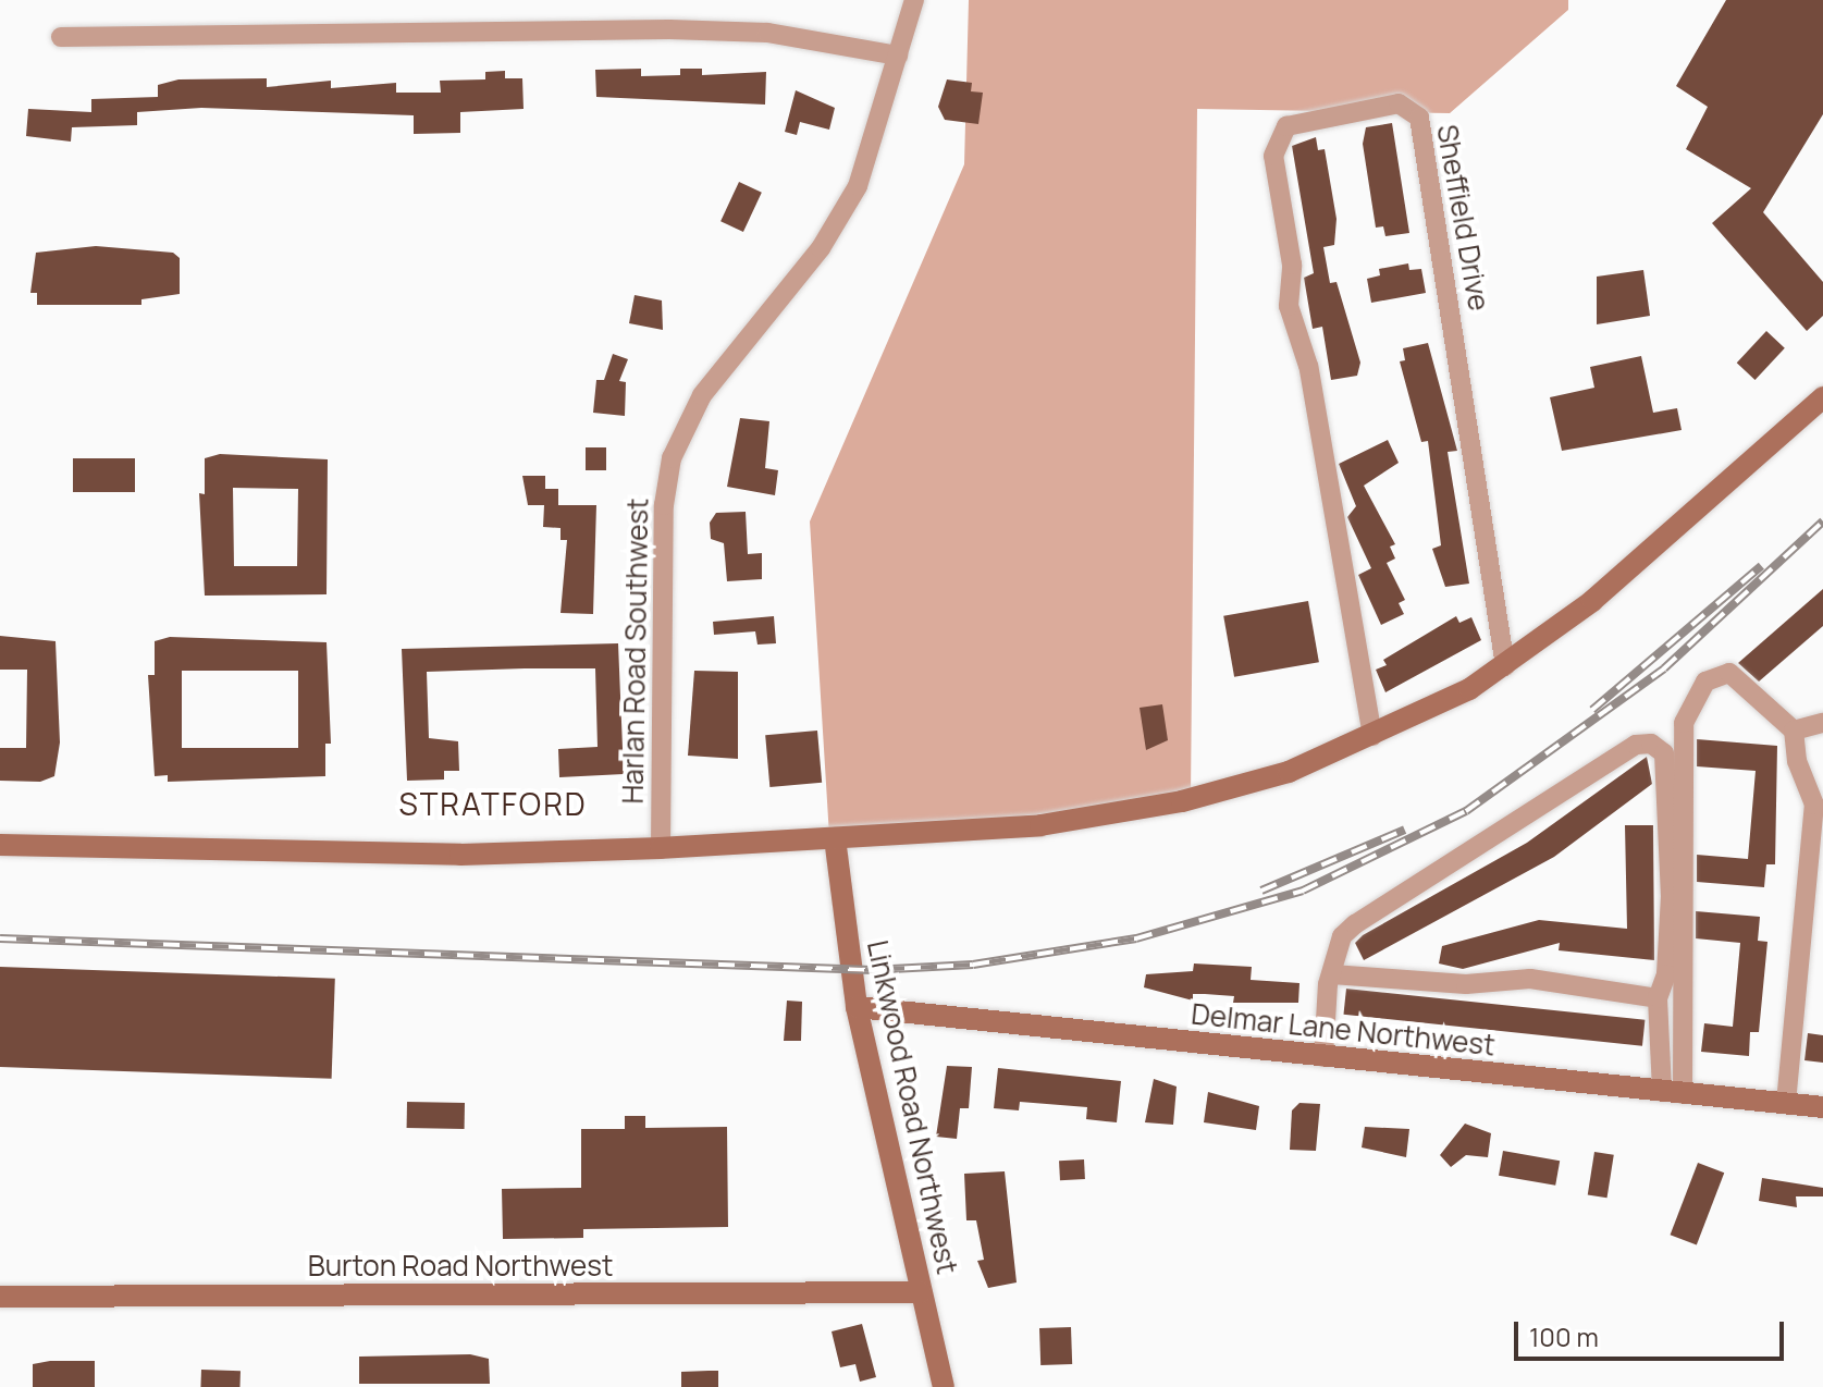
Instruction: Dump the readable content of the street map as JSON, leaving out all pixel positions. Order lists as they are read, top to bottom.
{
  "streets": {
    "street": [
      "Sheffield Drive",
      "Harlan Road Southwest",
      "Delmar Lane Northwest",
      "Linkwood Road Northwest",
      "Burton Road Northwest"
    ]
  },
  "crossings": [
    ["Delmar Lane Northwest", "Linkwood Road Northwest"],
    ["Linkwood Road Northwest", "Burton Road Northwest"]
  ],
  "districts": ["STRATFORD"],
  "scale_bar": "100 m"
}
